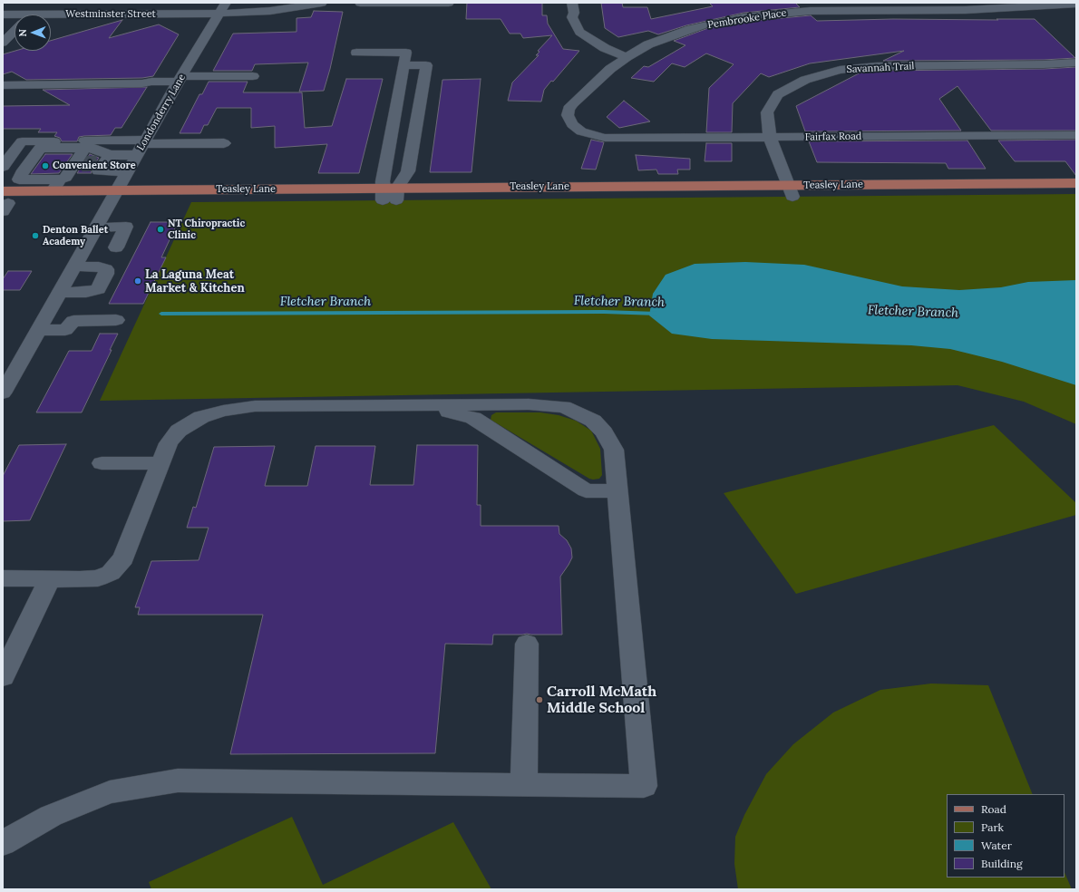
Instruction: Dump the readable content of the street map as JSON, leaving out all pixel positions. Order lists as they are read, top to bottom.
{
  "streets": {
    "main road": ["Teasley Lane"],
    "street": [
      "Westminster Street",
      "Pembrooke Place",
      "Savannah Trail",
      "Londonderry Lane",
      "Fairfax Road"
    ]
  },
  "crossings": [
    ["Westminster Street", "Londonderry Lane"],
    ["Pembrooke Place", "Fairfax Road"],
    ["Savannah Trail", "Fairfax Road"],
    ["Savannah Trail", "Teasley Lane"],
    ["Londonderry Lane", "Teasley Lane"]
  ],
  "water": ["Fletcher Branch"],
  "places": [
    "Convenient Store",
    "NT Chiropractic Clinic",
    "Denton Ballet Academy",
    "La Laguna Meat Market & Kitchen",
    "Carroll McMath Middle School"
  ],
  "legend": [
    "Road",
    "Park",
    "Water",
    "Building"
  ],
  "north": "left"
}
